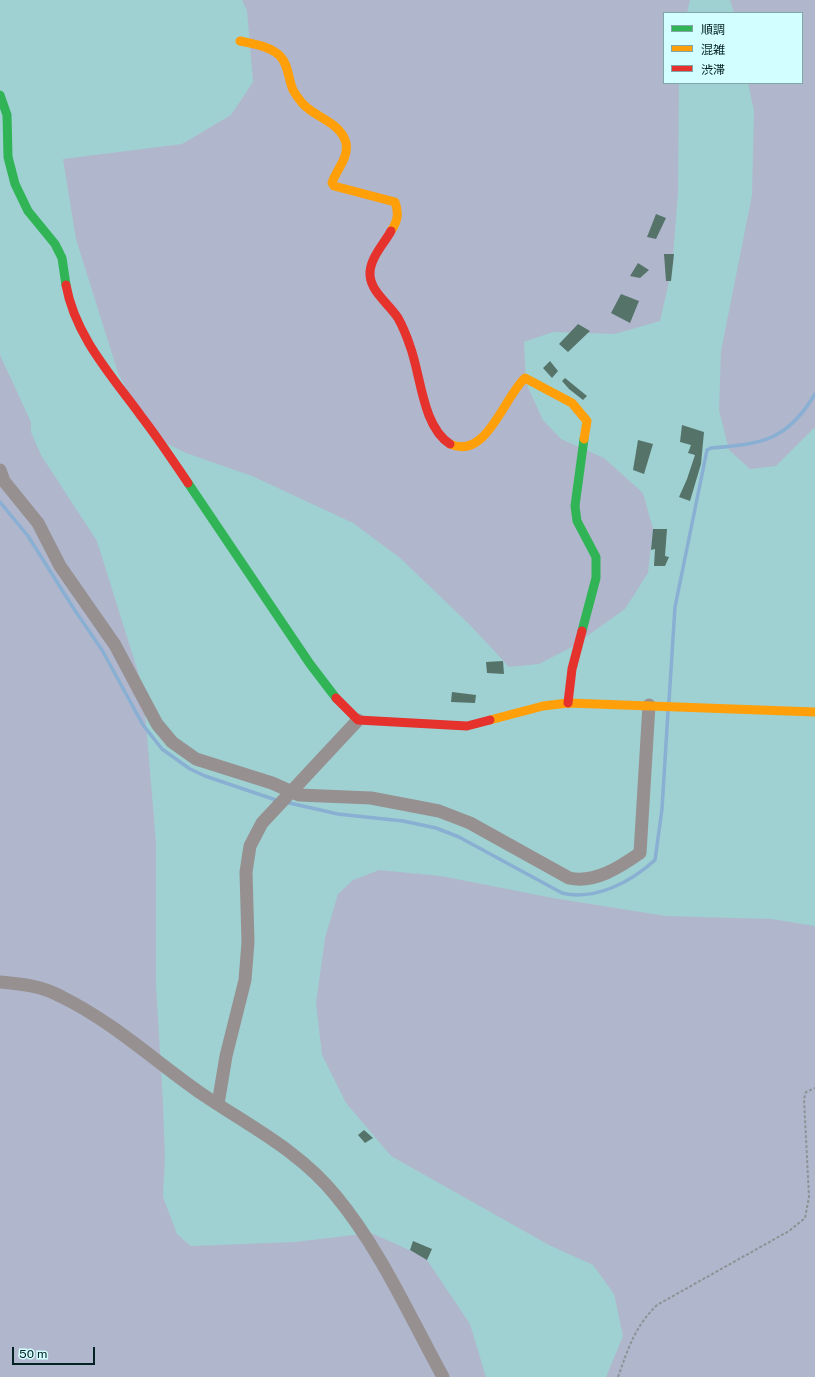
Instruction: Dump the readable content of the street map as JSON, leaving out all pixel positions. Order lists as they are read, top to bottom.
{
  "legend": ["順調", "混雑", "渋滞"],
  "scale_bar": "50 m"
}
